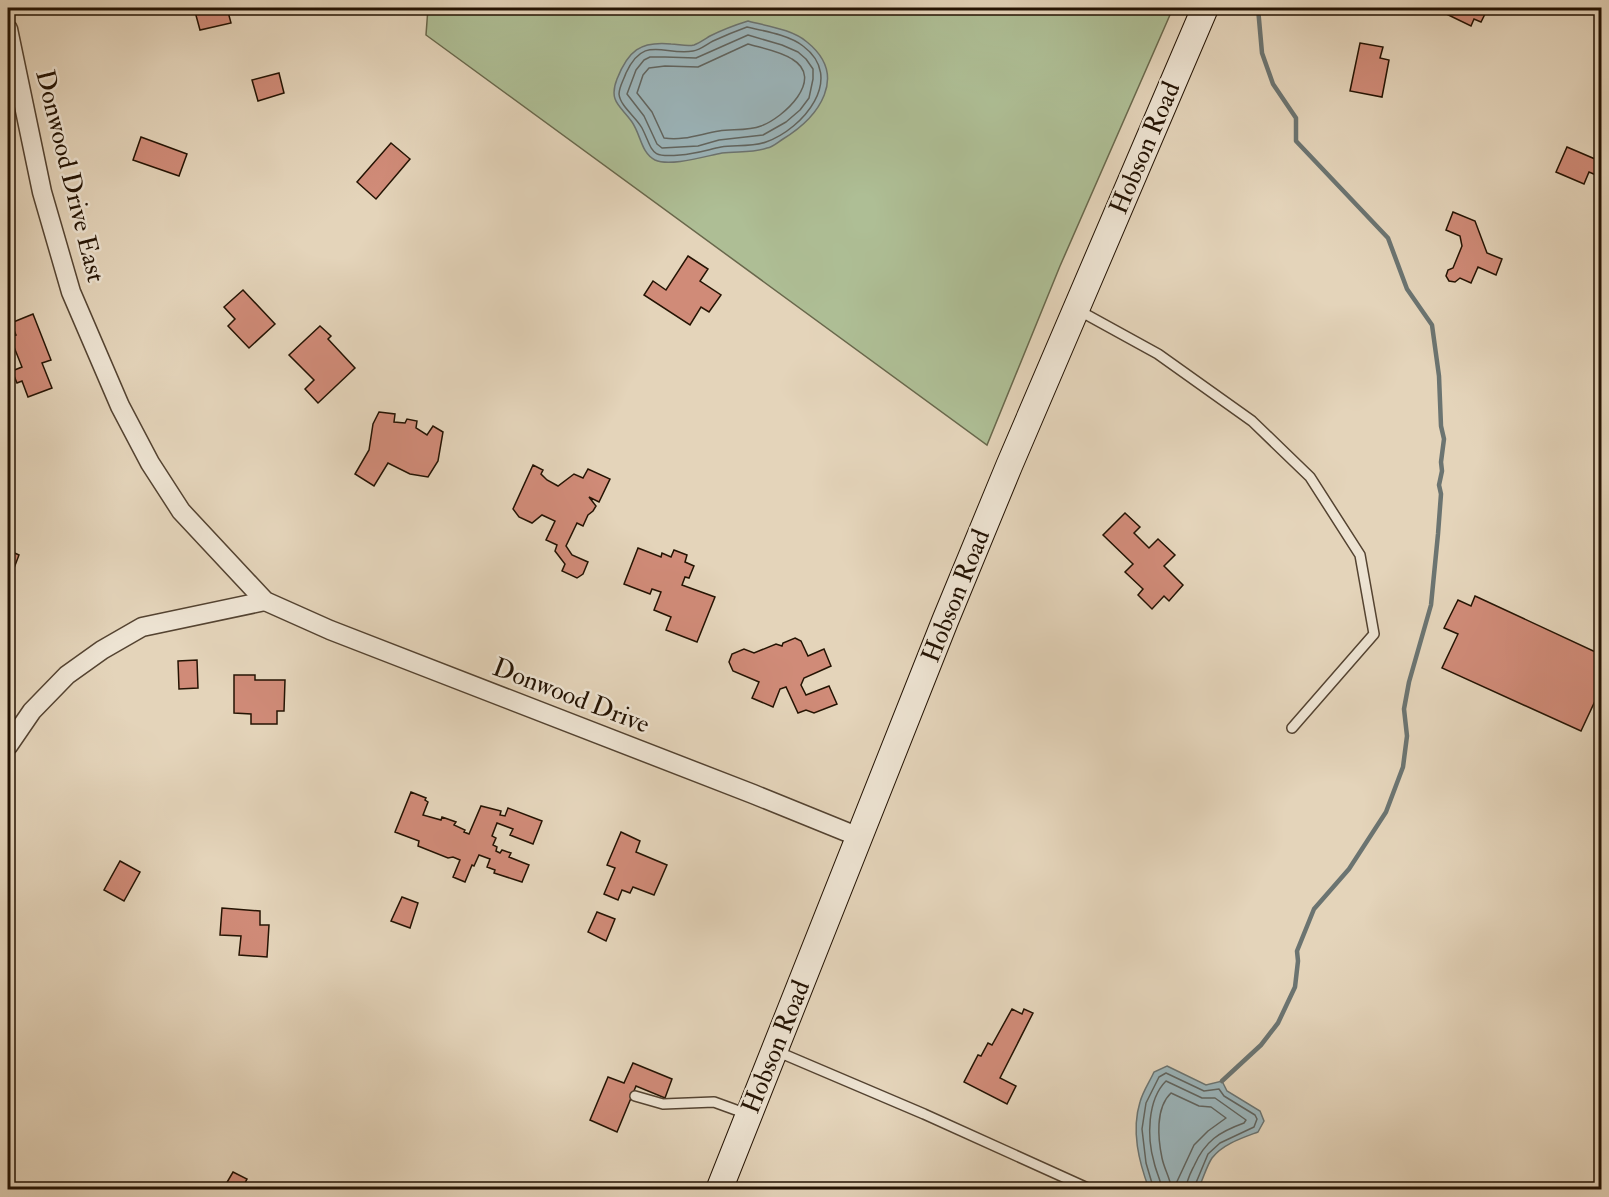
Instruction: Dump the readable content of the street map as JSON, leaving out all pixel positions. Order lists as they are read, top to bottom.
{
  "streets": {
    "main road": ["Hobson Road"],
    "street": ["Donwood Drive East", "Donwood Drive"]
  },
  "crossings": [
    ["Hobson Road", "Donwood Drive"],
    ["Donwood Drive East", "Donwood Drive"]
  ]
}
